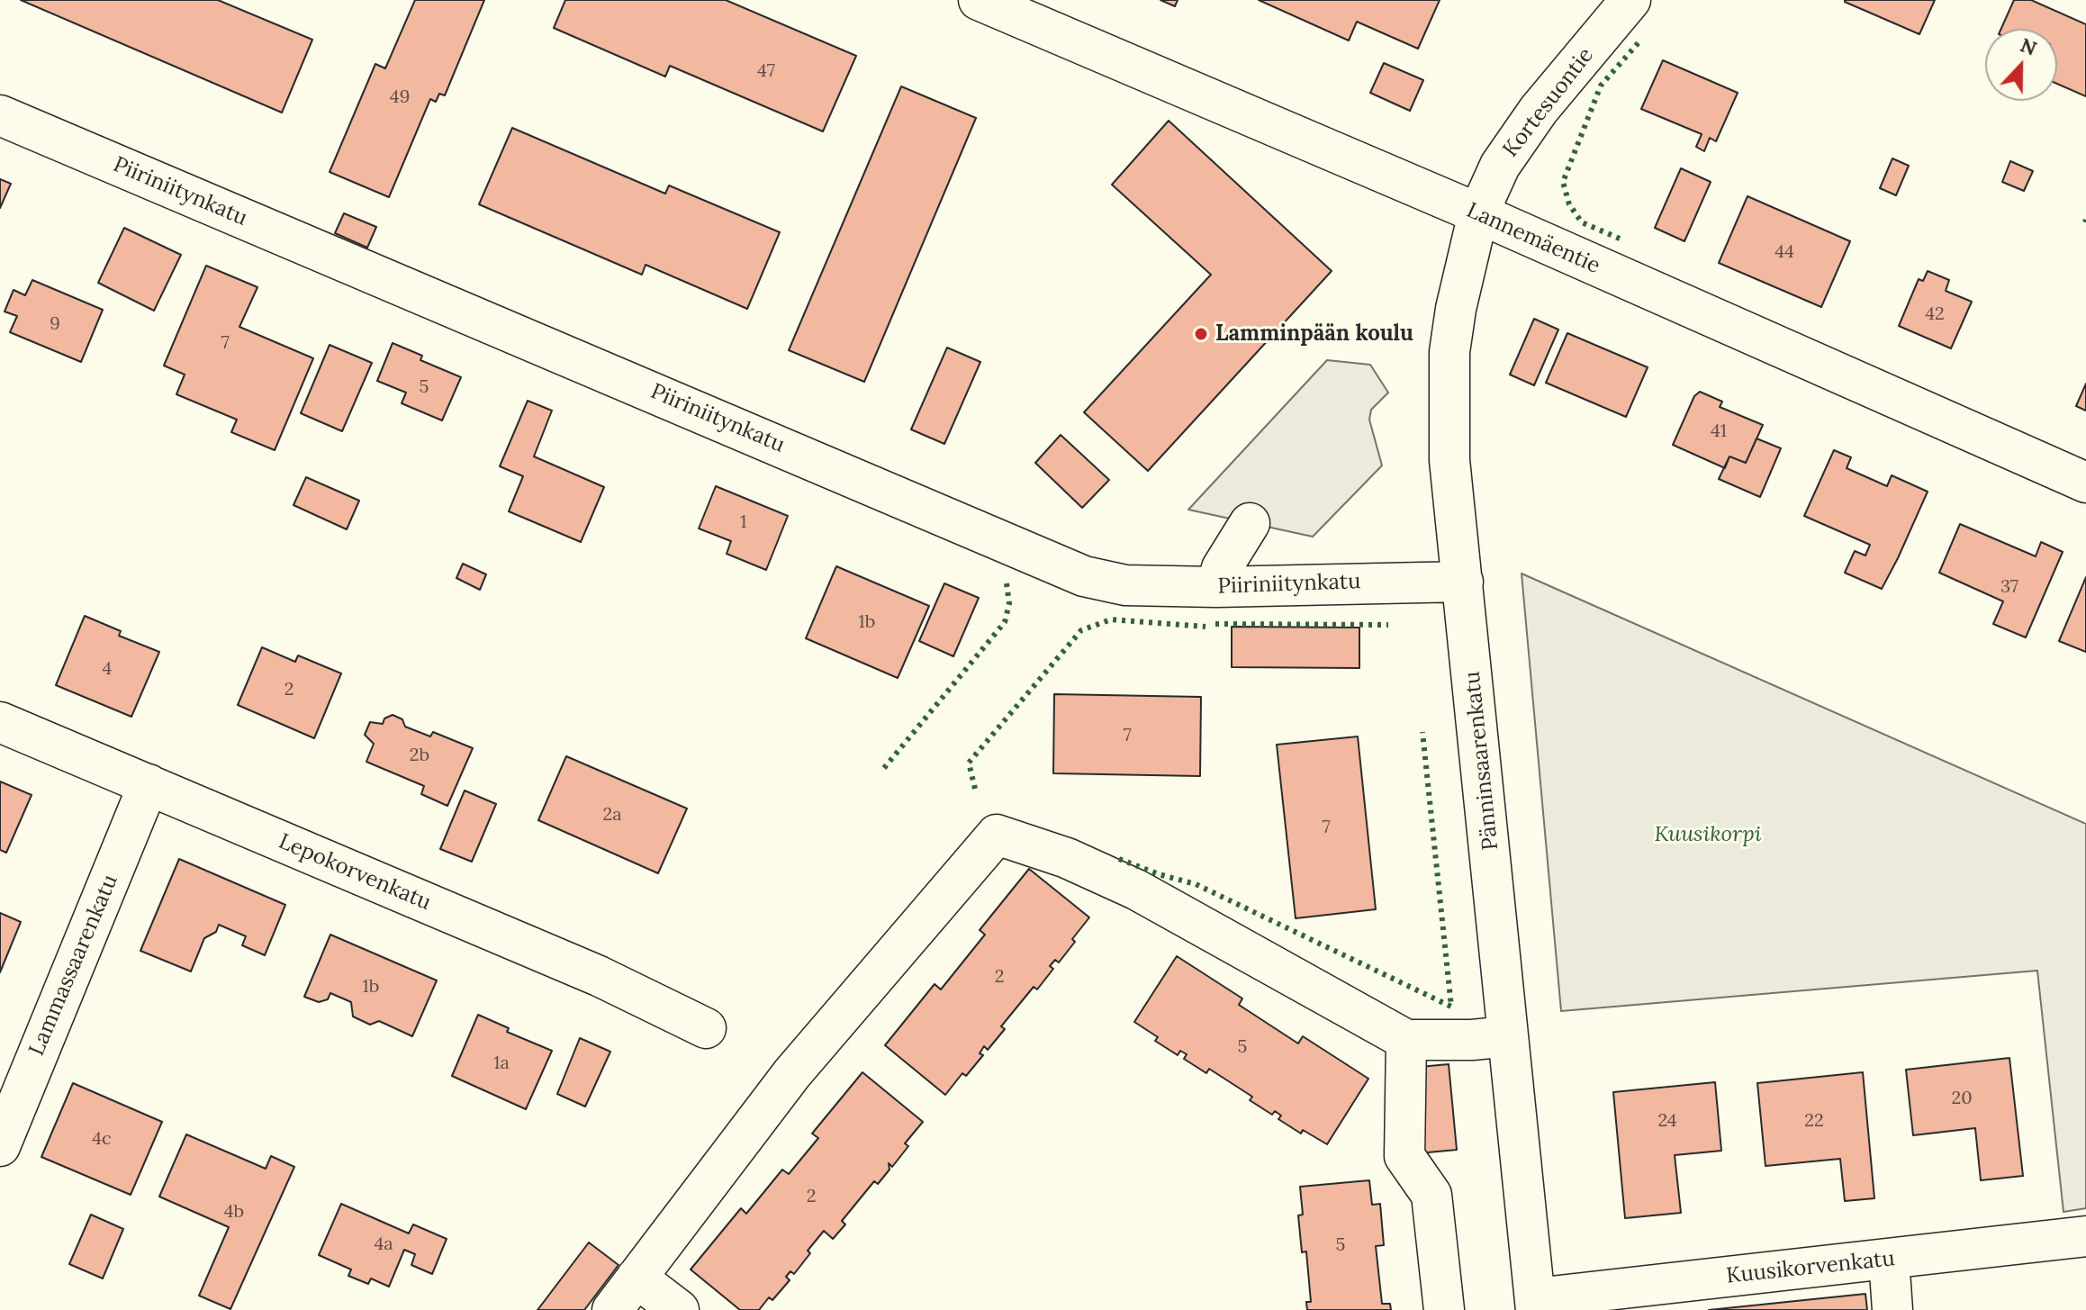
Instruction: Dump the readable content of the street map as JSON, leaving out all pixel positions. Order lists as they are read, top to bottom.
{
  "streets": {
    "street": [
      "Kortesuontie",
      "Piiriniitynkatu",
      "Lannemäentie",
      "Pänninsaarenkatu",
      "Lepokorvenkatu",
      "Lammassaarenkatu",
      "Kuusikorvenkatu"
    ]
  },
  "crossings": [
    ["Kortesuontie", "Lannemäentie"],
    ["Kortesuontie", "Pänninsaarenkatu"],
    ["Piiriniitynkatu", "Pänninsaarenkatu"],
    ["Lannemäentie", "Pänninsaarenkatu"],
    ["Pänninsaarenkatu", "Kuusikorvenkatu"],
    ["Lepokorvenkatu", "Lammassaarenkatu"]
  ],
  "parks": ["Kuusikorpi"],
  "places": ["Lamminpään koulu"],
  "house_numbers": [
    "47",
    "49",
    "44",
    "42",
    "9",
    "7",
    "5",
    "41",
    "1",
    "37",
    "1b",
    "4",
    "2",
    "7",
    "2b",
    "2a",
    "7",
    "2",
    "1b",
    "5",
    "1a",
    "20",
    "24",
    "22",
    "4c",
    "2",
    "4b",
    "4a",
    "5"
  ],
  "north": "top"
}
